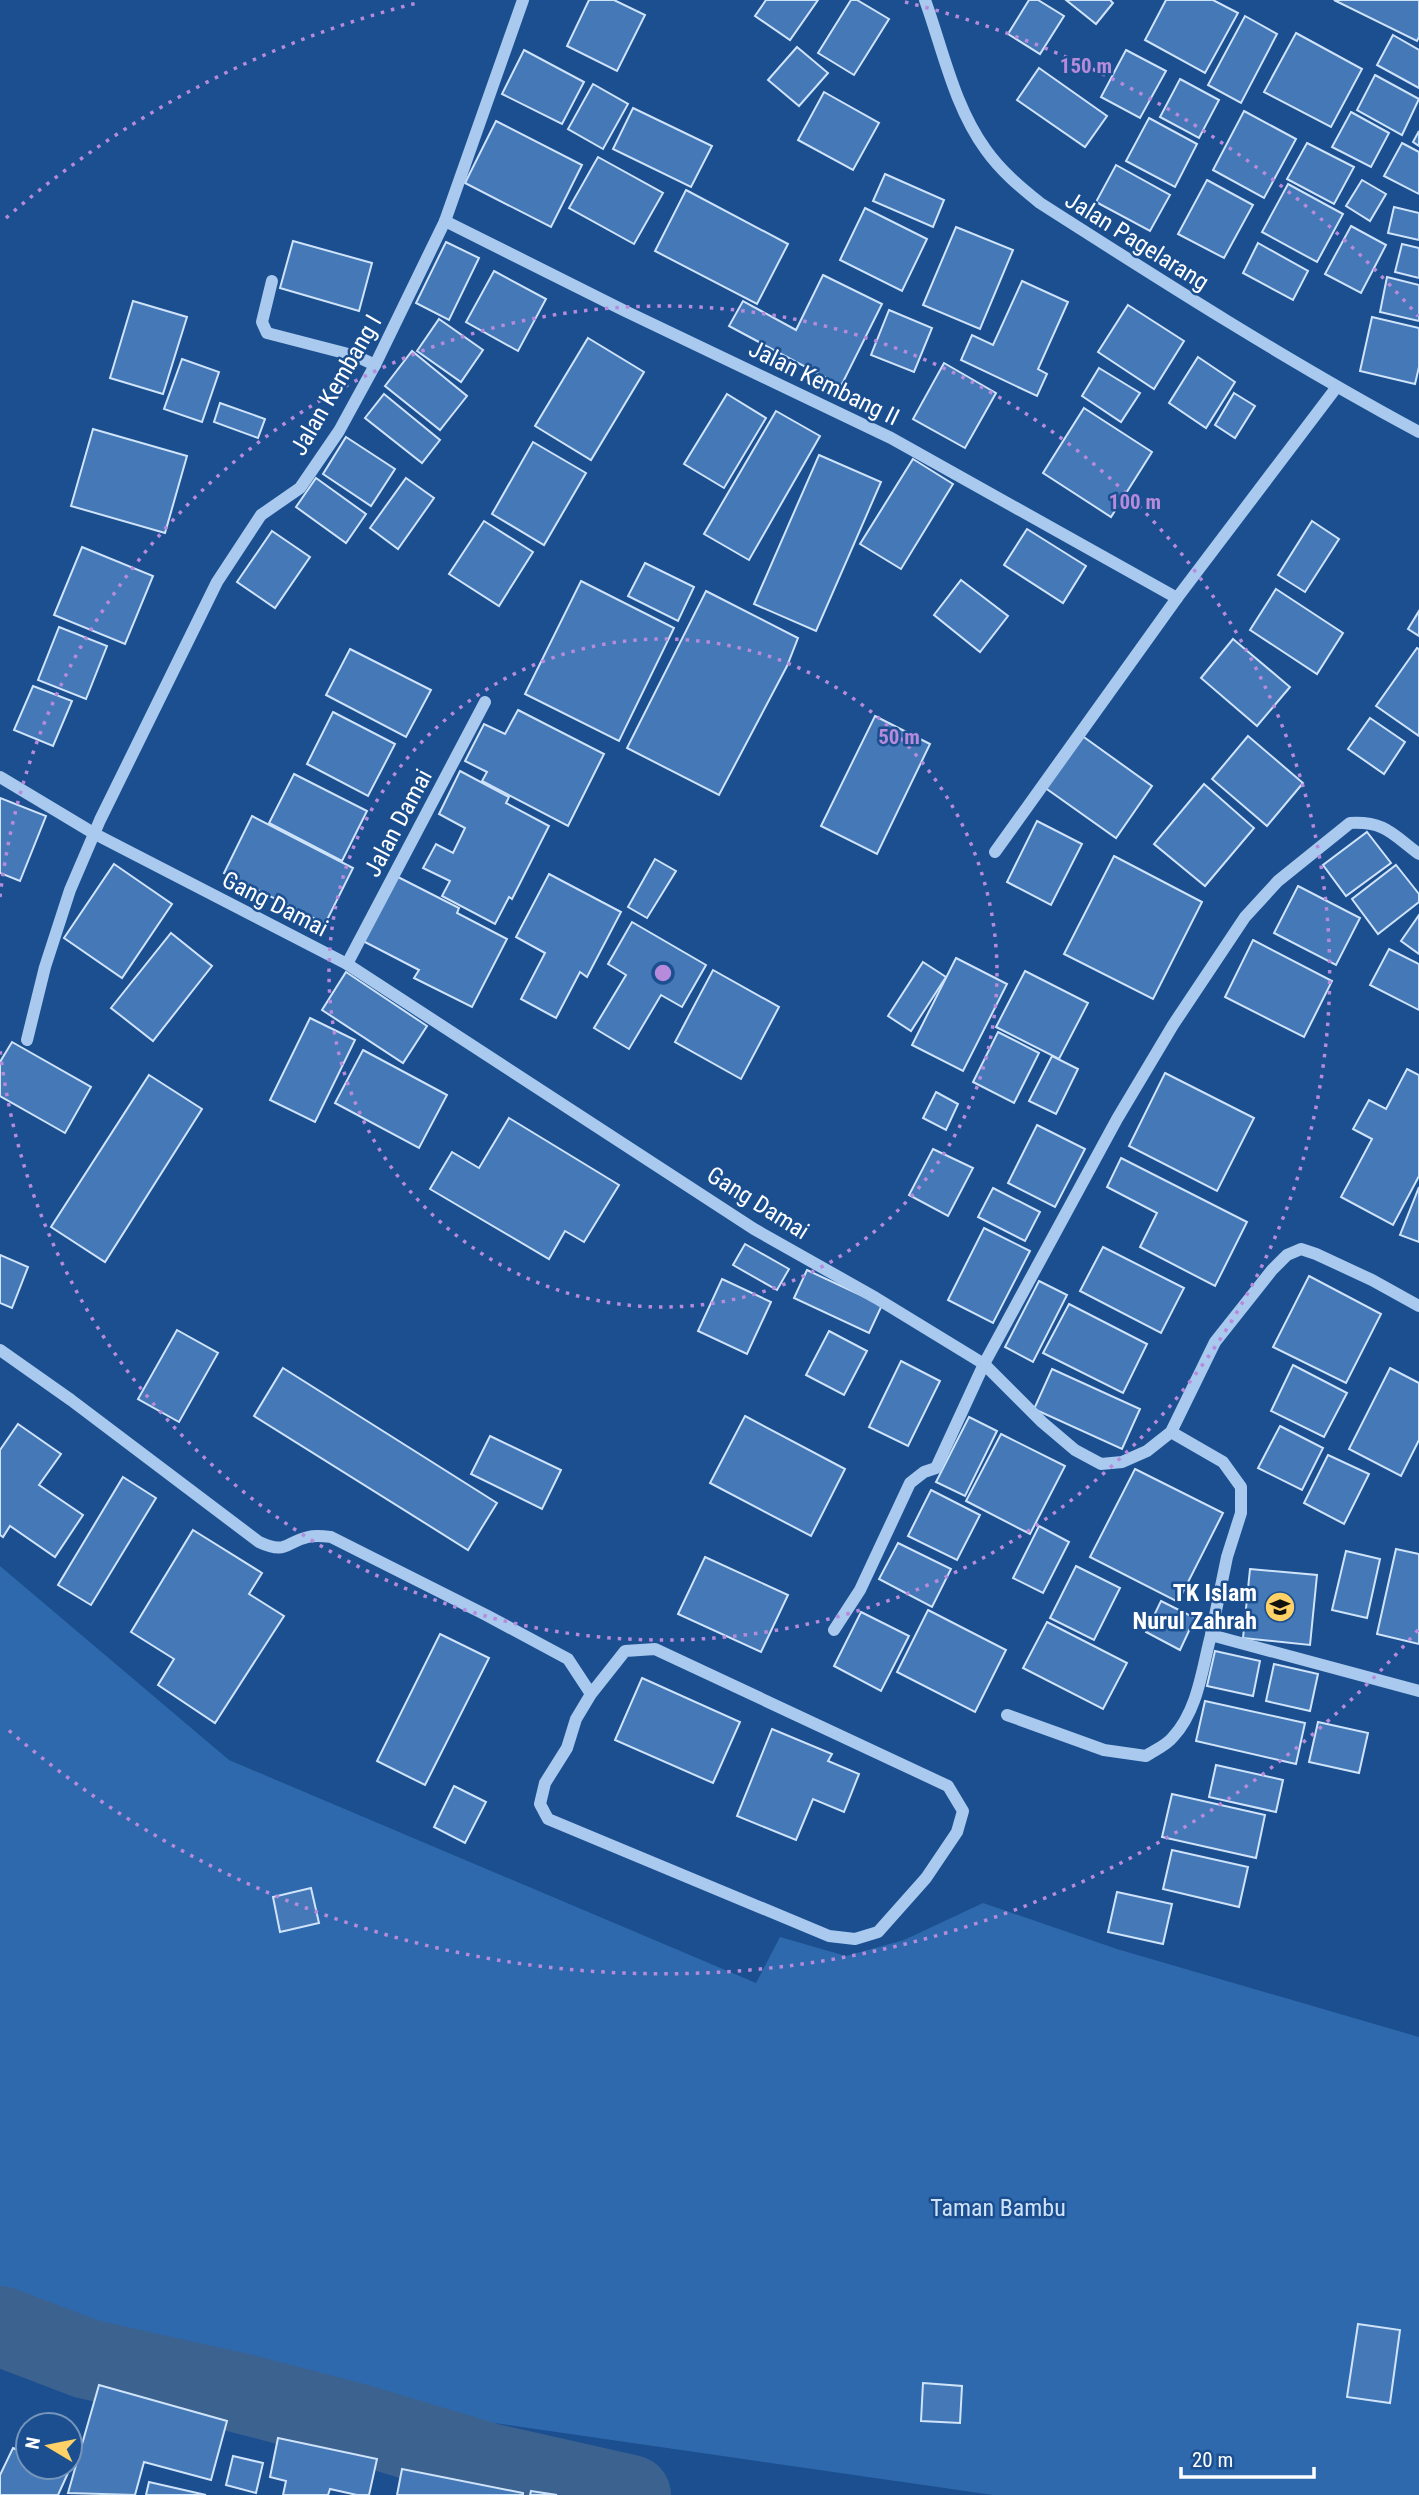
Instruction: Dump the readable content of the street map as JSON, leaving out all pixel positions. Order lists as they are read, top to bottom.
{
  "streets": {
    "street": [
      "Jalan Pagelarang",
      "Jalan Kembang II",
      "Jalan Kembang I",
      "Jalan Damai",
      "Gang Damai"
    ]
  },
  "crossings": [
    ["Jalan Kembang II", "Jalan Kembang I"],
    ["Jalan Kembang I", "Gang Damai"],
    ["Jalan Damai", "Gang Damai"]
  ],
  "parks": ["Taman Bambu"],
  "places": {
    "school or university": ["TK Islam Nurul Zahrah"]
  },
  "scale_bar": "20 m",
  "north": "left",
  "rings": ["150 m", "100 m", "50 m"]
}
